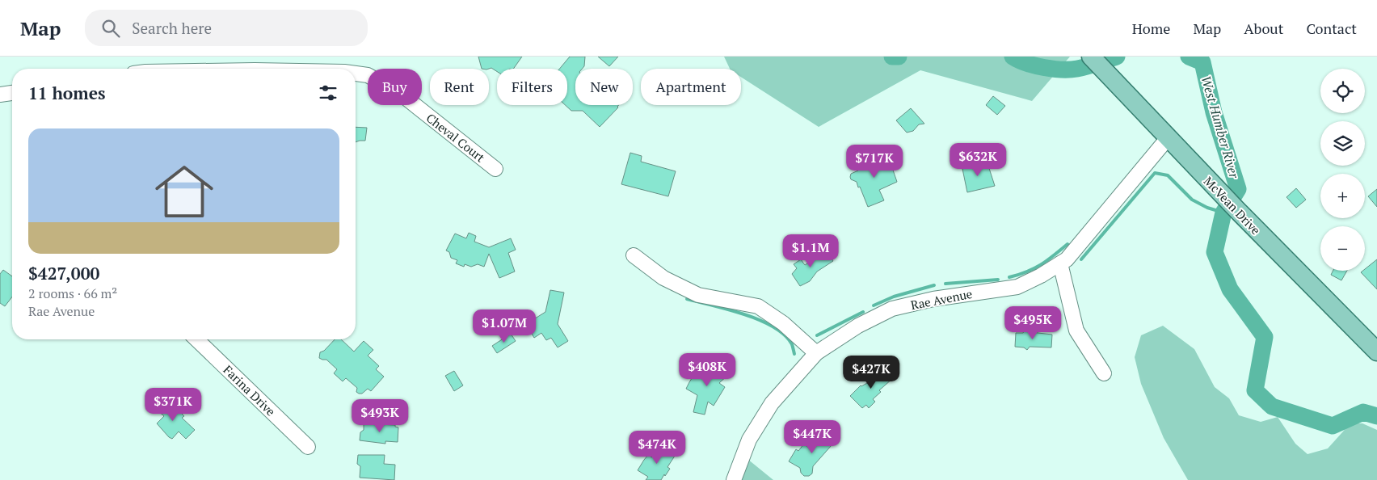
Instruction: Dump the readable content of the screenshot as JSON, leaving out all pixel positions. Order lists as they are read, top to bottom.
{
  "streets": {
    "main road": ["McVean Drive"],
    "street": ["Cheval Court", "Rae Avenue", "Farina Drive"]
  },
  "crossings": [
    ["McVean Drive", "Rae Avenue"]
  ],
  "water": ["West Humber River"],
  "page": {
    "header": "Map",
    "search": "Search here",
    "nav": [
      "Home",
      "Map",
      "About",
      "Contact"
    ],
    "map_buttons": ["+", "−"],
    "chip": [
      "Buy",
      "Rent",
      "Filters",
      "New",
      "Apartment"
    ],
    "heading": "11 homes",
    "list": [
      {
        "name": "$427,000",
        "note": "2 rooms · 66 m² · Rae Avenue"
      }
    ],
    "price": [
      "$632K",
      "$717K",
      "$1.1M",
      "$495K",
      "$1.07M",
      "$408K",
      "$427K",
      "$371K",
      "$493K",
      "$447K",
      "$474K"
    ]
  }
}
